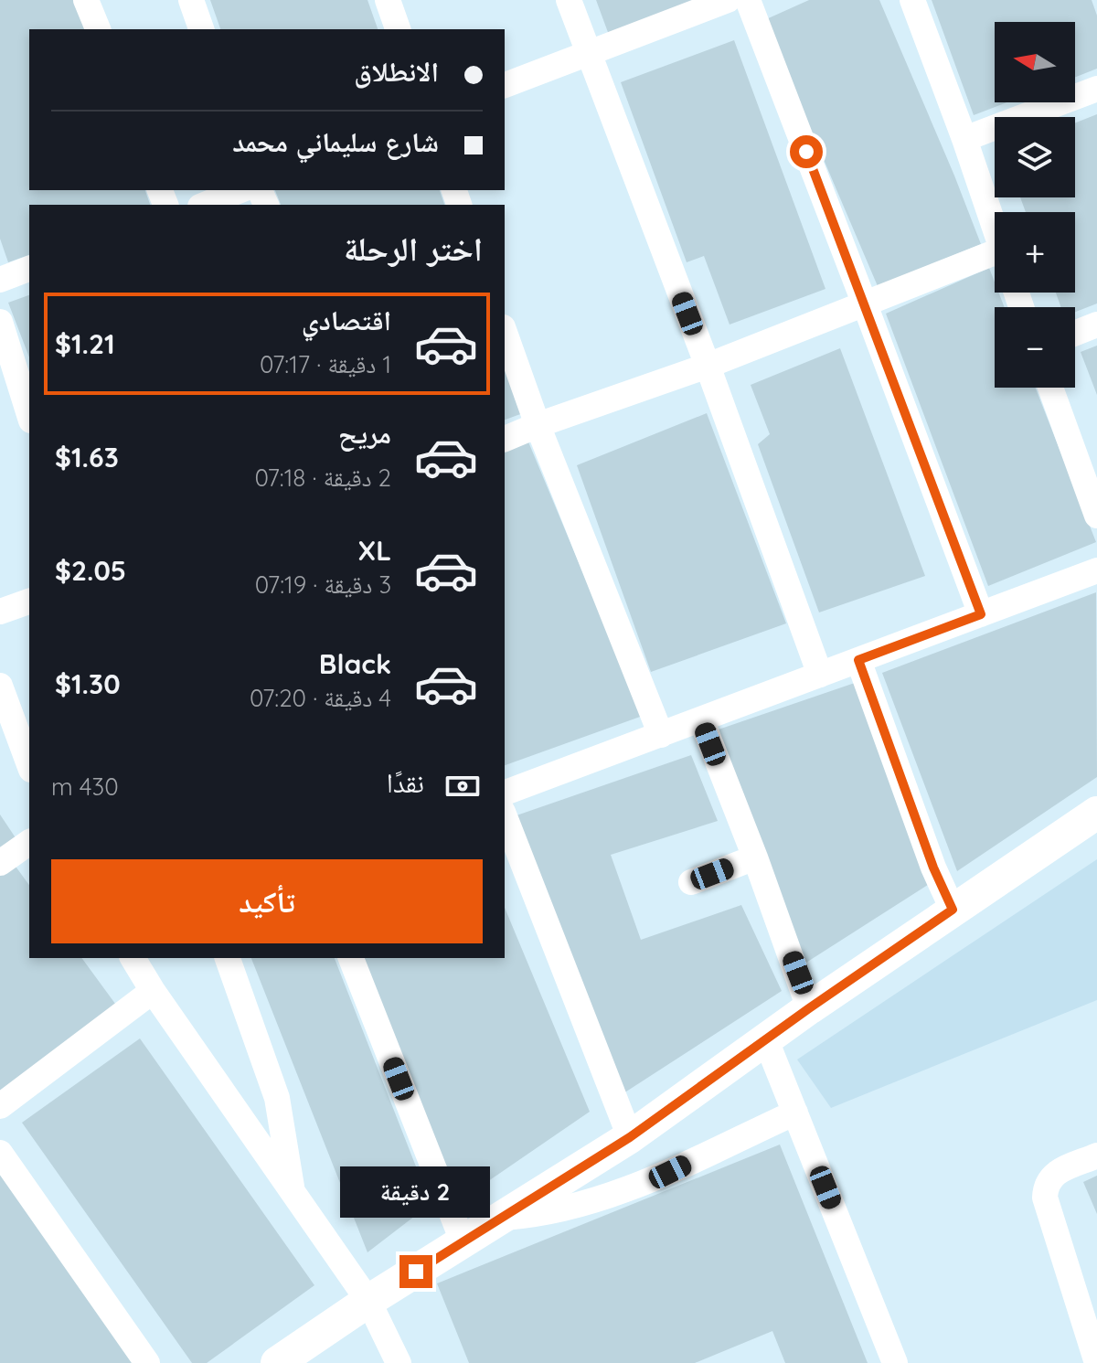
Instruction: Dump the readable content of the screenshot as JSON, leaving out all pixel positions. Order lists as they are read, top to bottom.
{
  "north": "left",
  "page": {
    "map_buttons": ["+", "−"],
    "banner": ["الانطلاق", "شارع سليماني محمد"],
    "heading": "اختر الرحلة",
    "list": [
      {
        "name": "اقتصادي",
        "note": "1 دقيقة · 07:17",
        "value": "$1.21"
      },
      {
        "name": "مريح",
        "note": "2 دقيقة · 07:18",
        "value": "$1.63"
      },
      {
        "name": "XL",
        "note": "3 دقيقة · 07:19",
        "value": "$2.05"
      },
      {
        "name": "Black",
        "note": "4 دقيقة · 07:20",
        "value": "$1.30"
      }
    ],
    "pay": ["نقدًا", "430 m"],
    "buttons": "تأكيد",
    "bubble": "2 دقيقة"
  }
}
